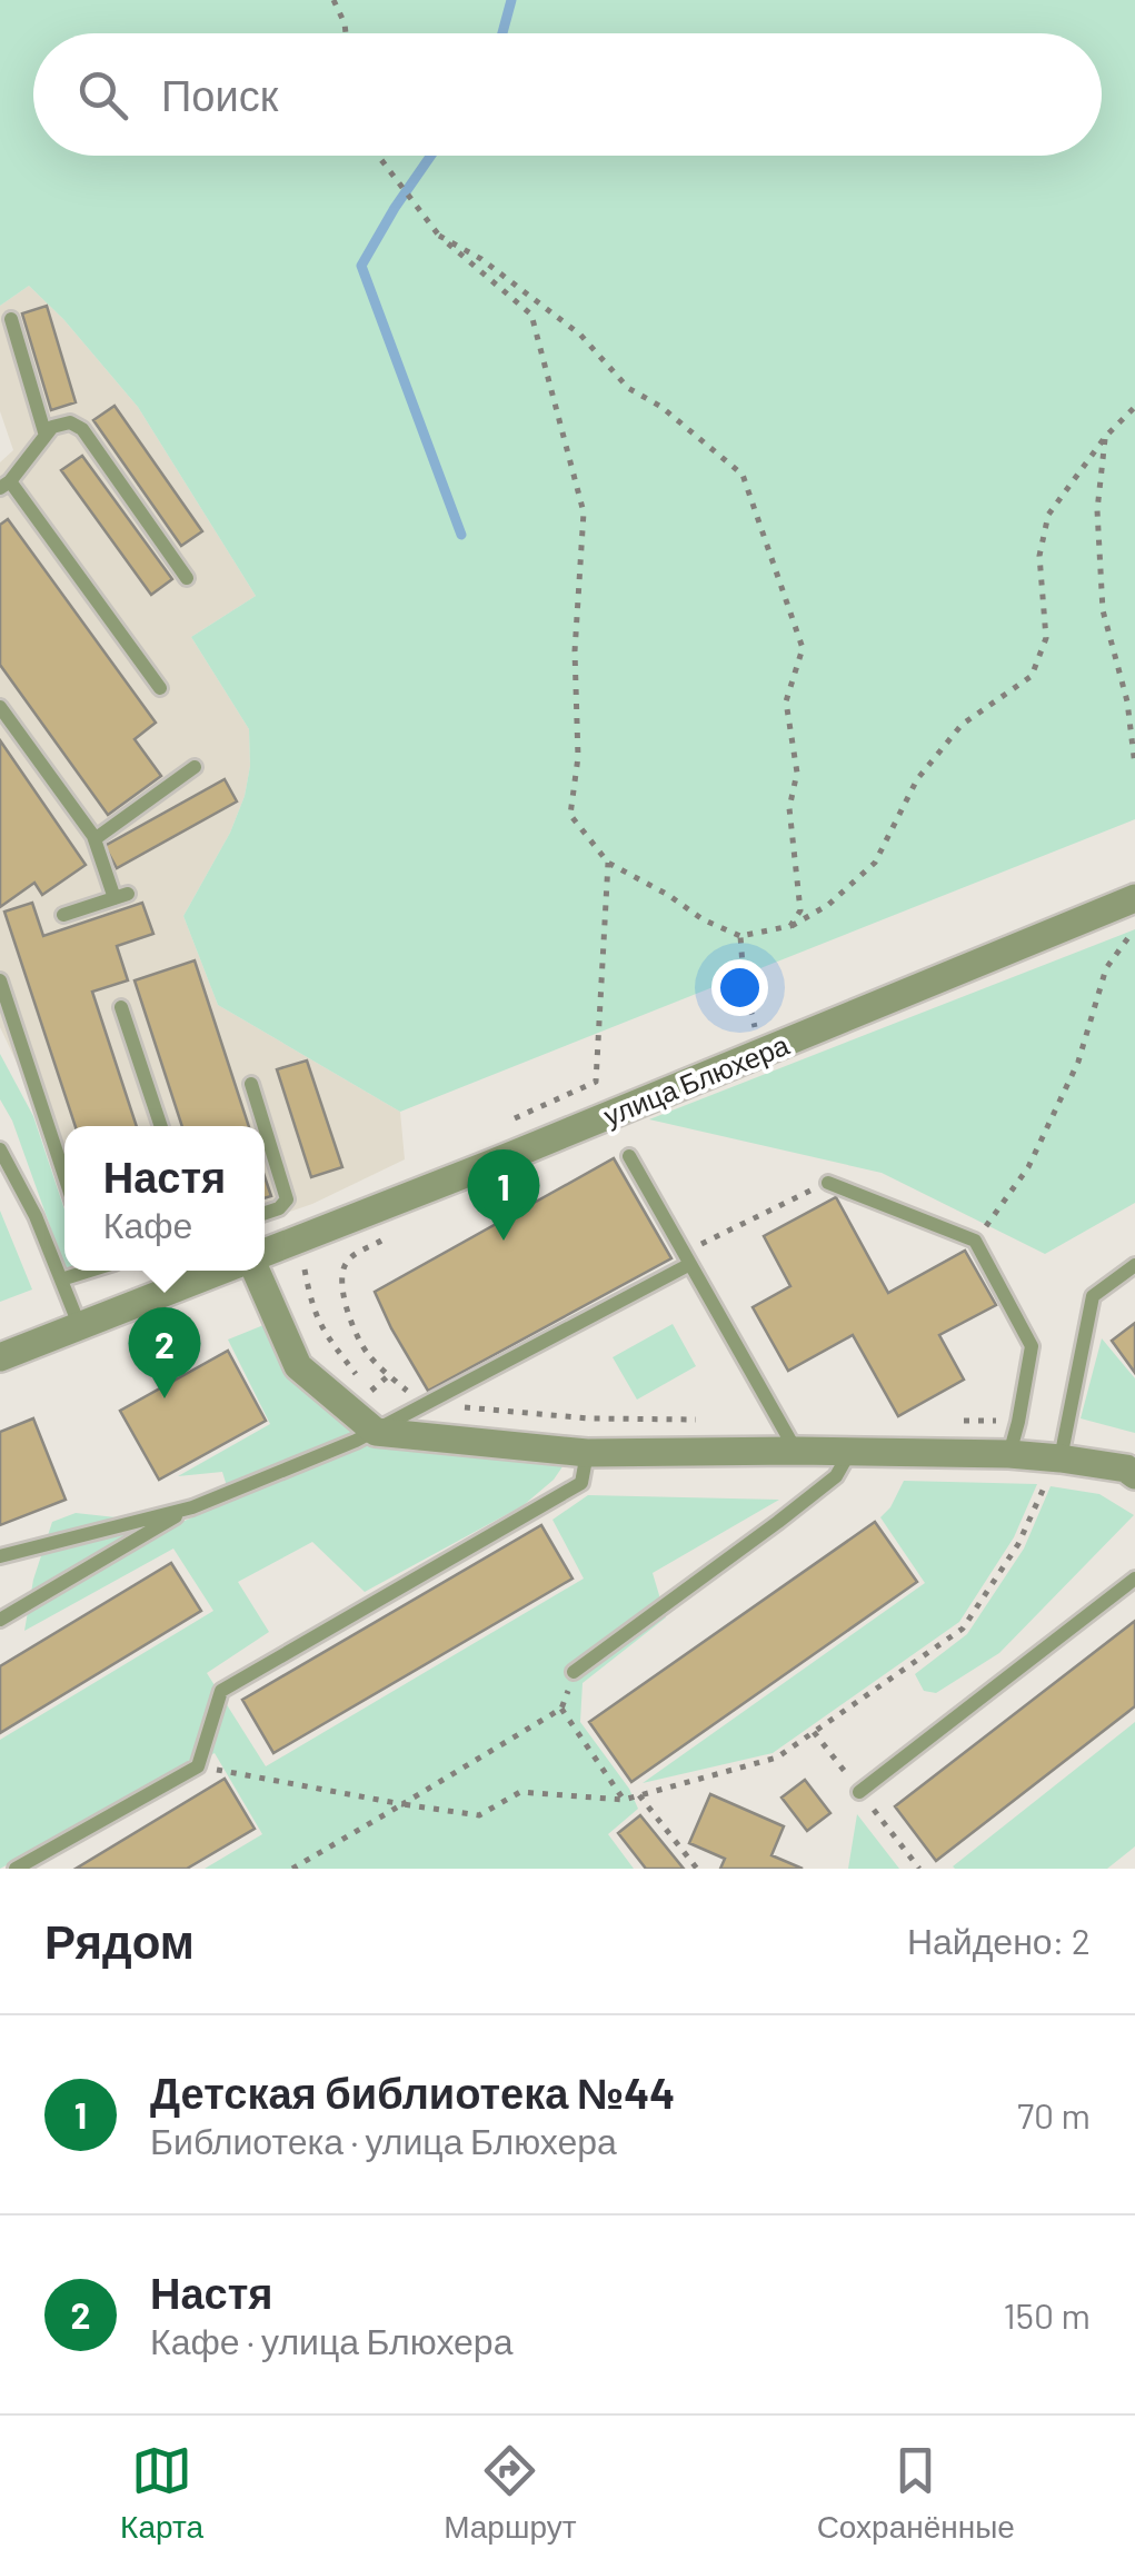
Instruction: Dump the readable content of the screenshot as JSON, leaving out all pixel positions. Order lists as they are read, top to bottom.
{
  "streets": {
    "street": ["улица Блюхера"]
  },
  "page": {
    "search": "Поиск",
    "popup": ["Настя", "Кафе"],
    "pins": ["1", "2"],
    "heading": ["Рядом", "Найдено: 2"],
    "list": [
      {
        "mark": "1",
        "name": "Детская библиотека №44",
        "note": "Библиотека · улица Блюхера",
        "value": "70 m"
      },
      {
        "mark": "2",
        "name": "Настя",
        "note": "Кафе · улица Блюхера",
        "value": "150 m"
      }
    ],
    "nav": ["Карта", "Маршрут", "Сохранённые"]
  }
}
